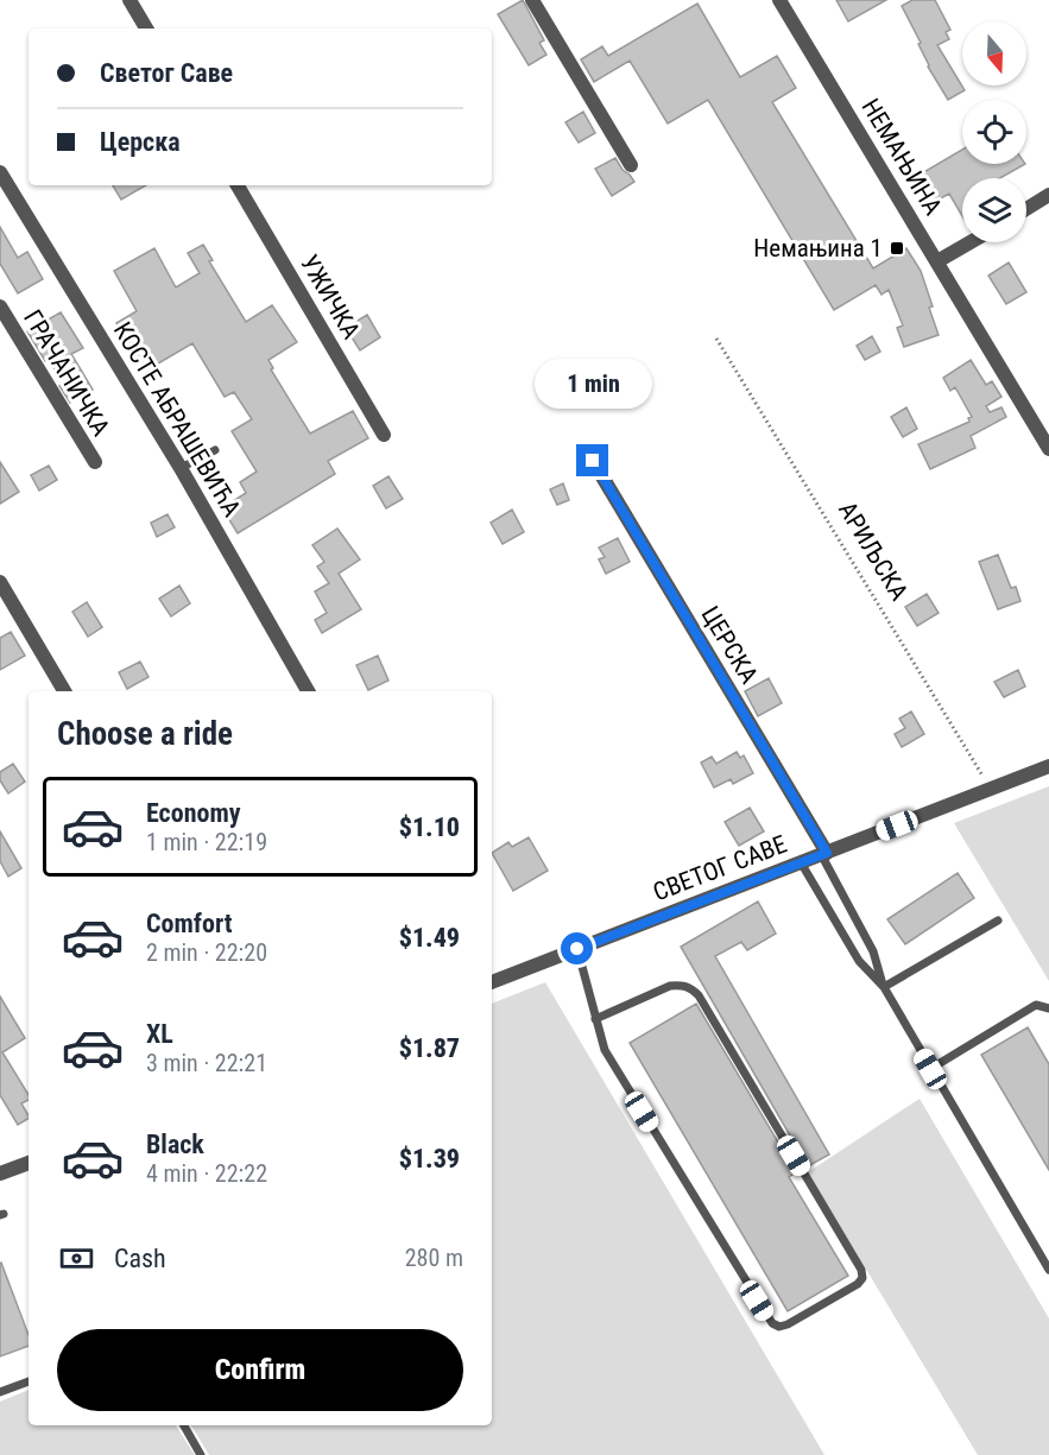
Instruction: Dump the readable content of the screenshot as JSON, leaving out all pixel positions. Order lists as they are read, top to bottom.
{
  "streets": {
    "street": [
      "НЕМАЊИНА",
      "УЖИЧКА",
      "ГРАЧАНИЧКА",
      "КОСТЕ АБРАШЕВИЋА",
      "ЦЕРСКА",
      "СВЕТОГ САВЕ"
    ],
    "path": ["АРИЉСКА"]
  },
  "crossings": [
    ["АРИЉСКА", "СВЕТОГ САВЕ"],
    ["ЦЕРСКА", "СВЕТОГ САВЕ"]
  ],
  "places": {
    "transit": ["Немањина 1"]
  },
  "north": "bottom",
  "page": {
    "banner": ["Светог Саве", "Церска"],
    "bubble": "1 min",
    "heading": "Choose a ride",
    "list": [
      {
        "name": "Economy",
        "note": "1 min · 22:19",
        "value": "$1.10"
      },
      {
        "name": "Comfort",
        "note": "2 min · 22:20",
        "value": "$1.49"
      },
      {
        "name": "XL",
        "note": "3 min · 22:21",
        "value": "$1.87"
      },
      {
        "name": "Black",
        "note": "4 min · 22:22",
        "value": "$1.39"
      }
    ],
    "pay": ["Cash", "280 m"],
    "buttons": "Confirm"
  }
}
